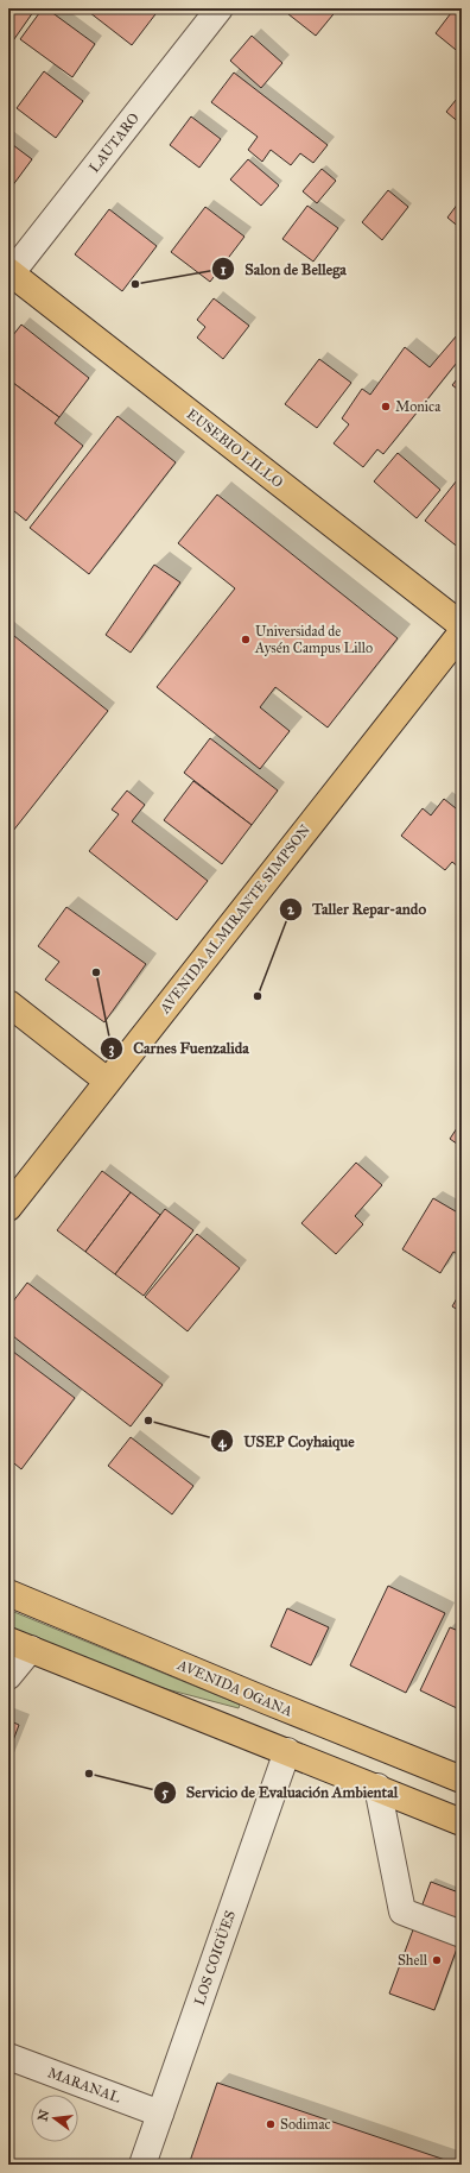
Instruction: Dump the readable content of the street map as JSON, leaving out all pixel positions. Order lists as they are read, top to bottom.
{
  "streets": {
    "main road": ["EUSEBIO LILLO", "AVENIDA ALMIRANTE SIMPSON", "AVENIDA OGANA"],
    "street": ["LAUTARO", "LOS COIGÜES", "MARANAL"]
  },
  "crossings": [
    ["LAUTARO", "EUSEBIO LILLO"],
    ["LOS COIGÜES", "MARANAL"]
  ],
  "places": [
    "Salon de Bellega",
    "Monica",
    "Universidad de Aysén Campus Lillo",
    "Carnes Fuenzalida",
    "Taller Repar-ando",
    "USEP Coyhaique",
    "Servicio de Evaluación Ambiental",
    "Shell",
    "Sodimac"
  ],
  "north": "left"
}
